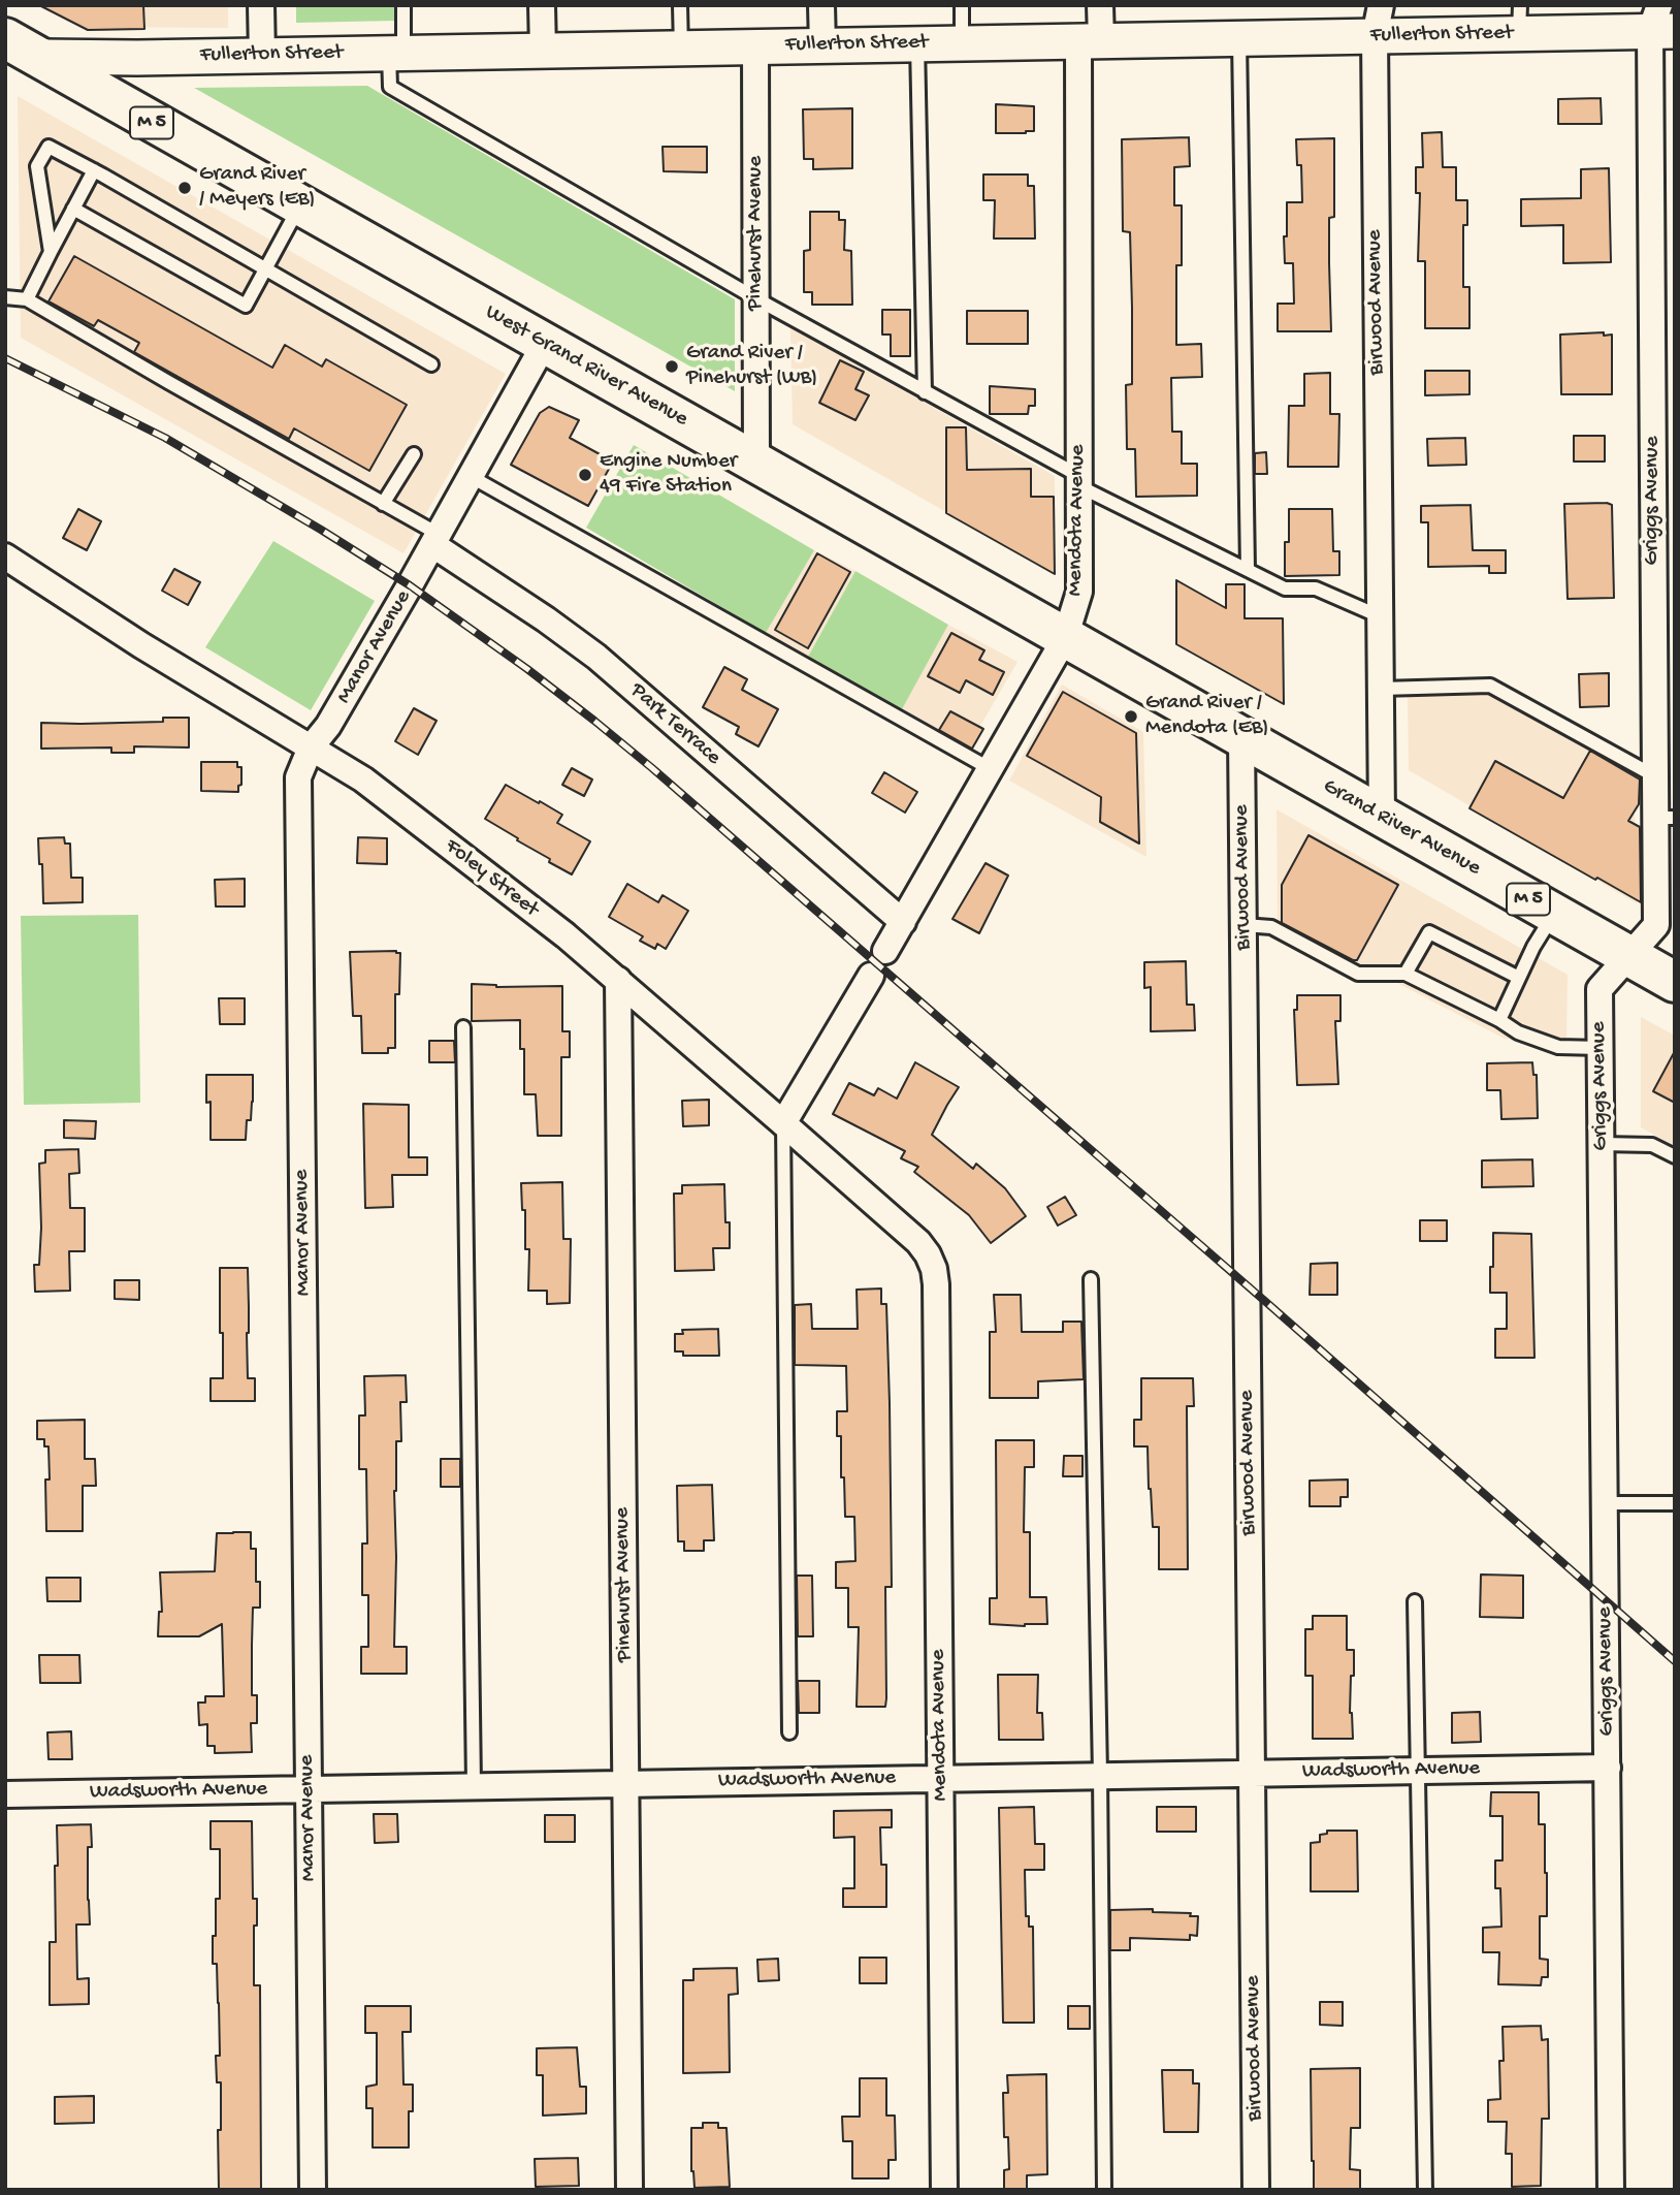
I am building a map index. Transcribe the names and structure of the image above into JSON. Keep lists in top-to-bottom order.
{
  "streets": {
    "main road": ["M 5", "West Grand River Avenue", "Grand River Avenue"],
    "street": [
      "Fullerton Street",
      "Pinehurst Avenue",
      "Birwood Avenue",
      "Griggs Avenue",
      "Mendota Avenue",
      "Manor Avenue",
      "Park Terrace",
      "Foley Street",
      "Wadsworth Avenue"
    ]
  },
  "crossings": [
    ["Fullerton Street", "Pinehurst Avenue"],
    ["Fullerton Street", "Birwood Avenue"],
    ["Fullerton Street", "West Grand River Avenue"],
    ["Fullerton Street", "Griggs Avenue"],
    ["Fullerton Street", "Mendota Avenue"],
    ["Pinehurst Avenue", "West Grand River Avenue"],
    ["Pinehurst Avenue", "Foley Street"],
    ["Pinehurst Avenue", "Wadsworth Avenue"],
    ["Birwood Avenue", "West Grand River Avenue"],
    ["Birwood Avenue", "Grand River Avenue"],
    ["Birwood Avenue", "Wadsworth Avenue"],
    ["West Grand River Avenue", "Mendota Avenue"],
    ["West Grand River Avenue", "Manor Avenue"],
    ["West Grand River Avenue", "Grand River Avenue"],
    ["Griggs Avenue", "Grand River Avenue"],
    ["Griggs Avenue", "Wadsworth Avenue"],
    ["Mendota Avenue", "Park Terrace"],
    ["Mendota Avenue", "Foley Street"],
    ["Mendota Avenue", "Wadsworth Avenue"],
    ["Manor Avenue", "Park Terrace"],
    ["Manor Avenue", "Foley Street"],
    ["Manor Avenue", "Wadsworth Avenue"]
  ],
  "places": [
    "Grand River / Meyers (EB)",
    "Grand River / Pinehurst (WB)",
    "Engine Number 49 Fire Station",
    "Grand River / Mendota (EB)"
  ]
}
